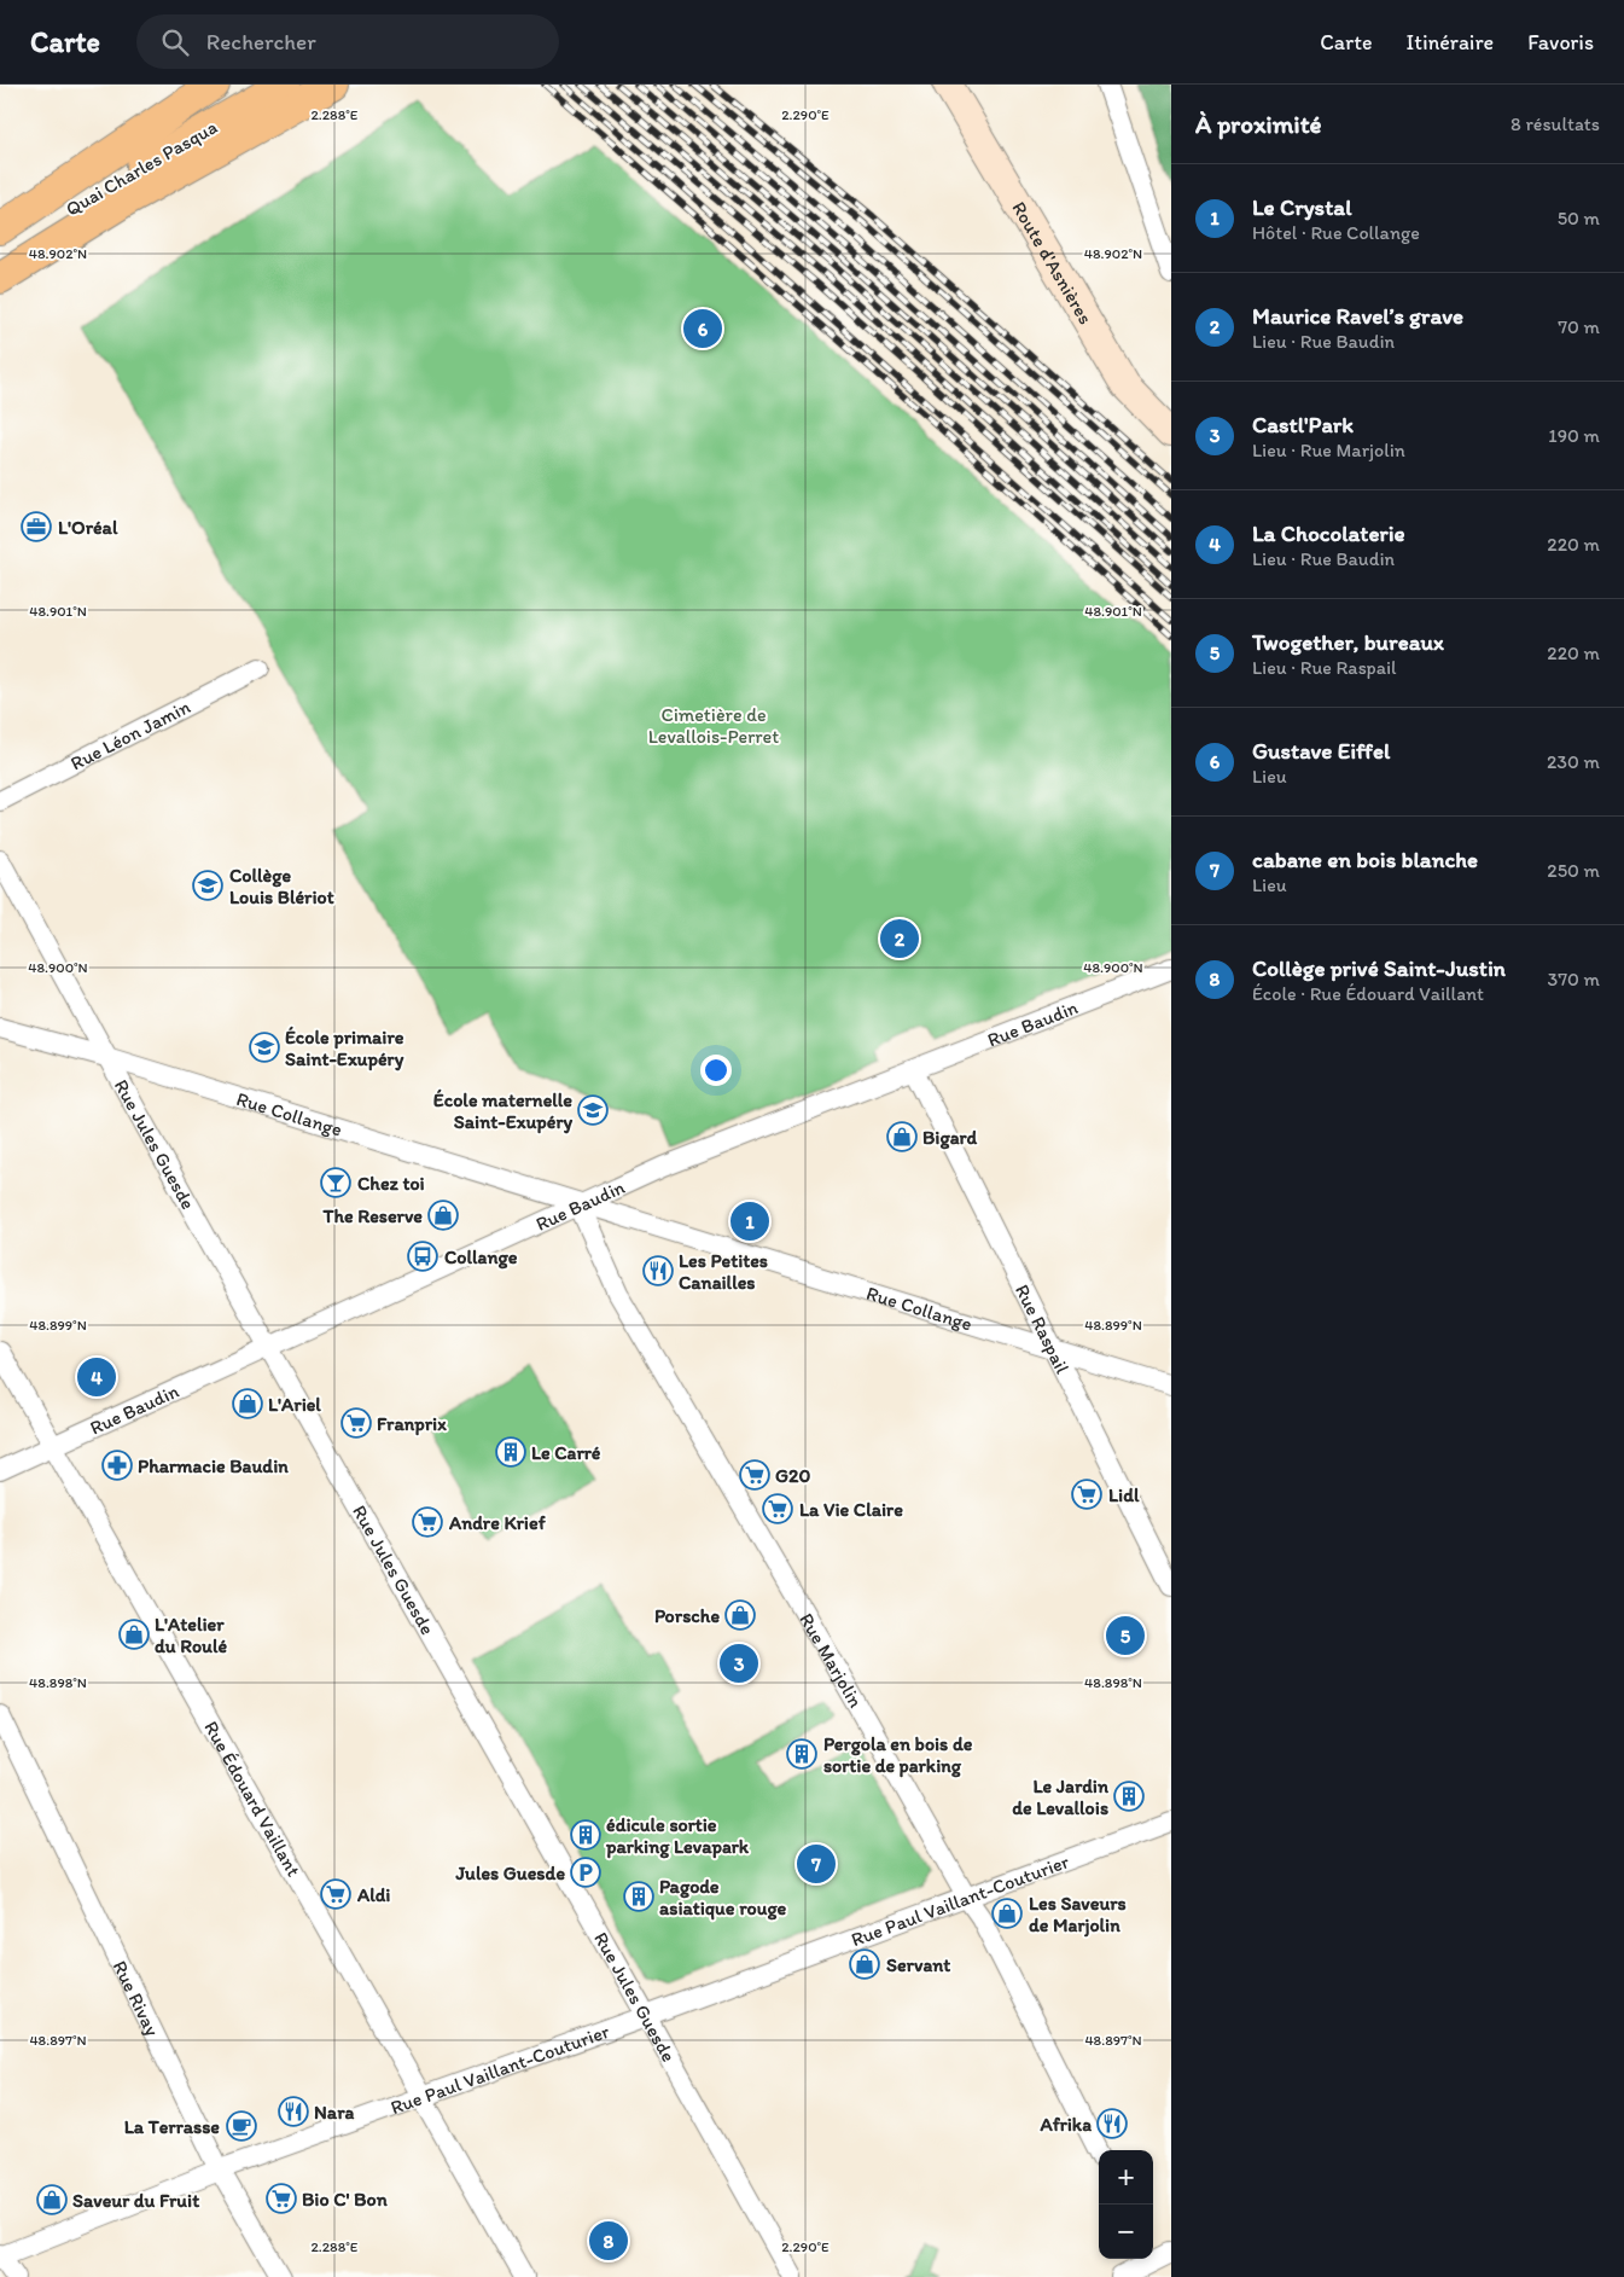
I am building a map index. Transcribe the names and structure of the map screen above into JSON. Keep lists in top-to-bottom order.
{
  "streets": {
    "main road": ["Quai Charles Pasqua", "Route d'Asnières"],
    "street": [
      "Rue Léon Jamin",
      "Rue Baudin",
      "Rue Collange",
      "Rue Jules Guesde",
      "Rue Raspail",
      "Rue Marjolin",
      "Rue Édouard Vaillant",
      "Rue Paul Vaillant-Couturier",
      "Rue Rivay"
    ]
  },
  "crossings": [
    ["Rue Baudin", "Rue Collange"],
    ["Rue Baudin", "Rue Jules Guesde"],
    ["Rue Baudin", "Rue Raspail"],
    ["Rue Baudin", "Rue Marjolin"],
    ["Rue Baudin", "Rue Édouard Vaillant"],
    ["Rue Collange", "Rue Jules Guesde"],
    ["Rue Collange", "Rue Raspail"],
    ["Rue Collange", "Rue Marjolin"],
    ["Rue Jules Guesde", "Rue Paul Vaillant-Couturier"],
    ["Rue Marjolin", "Rue Paul Vaillant-Couturier"],
    ["Rue Édouard Vaillant", "Rue Paul Vaillant-Couturier"],
    ["Rue Paul Vaillant-Couturier", "Rue Rivay"]
  ],
  "parks": ["Cimetière de Levallois-Perret"],
  "places": {
    "office": ["L'Oréal"],
    "school or university": ["Collège Louis Blériot", "École primaire Saint-Exupéry", "École maternelle Saint-Exupéry"],
    "shop": [
      "Bigard",
      "The Reserve",
      "L'Ariel",
      "Porsche",
      "L'Atelier du Roulé",
      "Les Saveurs de Marjolin",
      "Servant",
      "Saveur du Fruit"
    ],
    "bar": ["Chez toi"],
    "bus stop": ["Collange"],
    "restaurant": ["Les Petites Canailles", "Nara", "Afrika"],
    "supermarket": [
      "Franprix",
      "G20",
      "Lidl",
      "La Vie Claire",
      "Andre Krief",
      "Aldi",
      "Bio C' Bon"
    ],
    "building": [
      "Le Carré",
      "Pergola en bois de sortie de parking",
      "Le Jardin de Levallois",
      "édicule sortie parking Levapark",
      "Pagode asiatique rouge"
    ],
    "pharmacy": ["Pharmacie Baudin"],
    "parking": ["Jules Guesde"],
    "cafe": ["La Terrasse"]
  },
  "page": {
    "header": "Carte",
    "search": "Rechercher",
    "nav": ["Carte", "Itinéraire", "Favoris"],
    "heading": ["À proximité", "8 résultats"],
    "list": [
      {
        "mark": "1",
        "name": "Le Crystal",
        "note": "Hôtel · Rue Collange",
        "value": "50 m"
      },
      {
        "mark": "2",
        "name": "Maurice Ravel’s grave",
        "note": "Lieu · Rue Baudin",
        "value": "70 m"
      },
      {
        "mark": "3",
        "name": "Castl'Park",
        "note": "Lieu · Rue Marjolin",
        "value": "190 m"
      },
      {
        "mark": "4",
        "name": "La Chocolaterie",
        "note": "Lieu · Rue Baudin",
        "value": "220 m"
      },
      {
        "mark": "5",
        "name": "Twogether, bureaux",
        "note": "Lieu · Rue Raspail",
        "value": "220 m"
      },
      {
        "mark": "6",
        "name": "Gustave Eiffel",
        "note": "Lieu",
        "value": "230 m"
      },
      {
        "mark": "7",
        "name": "cabane en bois blanche",
        "note": "Lieu",
        "value": "250 m"
      },
      {
        "mark": "8",
        "name": "Collège privé Saint-Justin",
        "note": "École · Rue Édouard Vaillant",
        "value": "370 m"
      }
    ],
    "pins": [
      "6",
      "2",
      "1",
      "4",
      "5",
      "3",
      "7",
      "8"
    ],
    "map_buttons": ["+", "−"]
  },
  "coordinates": [
    "2.288°E",
    "2.290°E",
    "48.902°N",
    "48.901°N",
    "48.900°N",
    "48.899°N",
    "48.898°N",
    "48.897°N"
  ]
}
